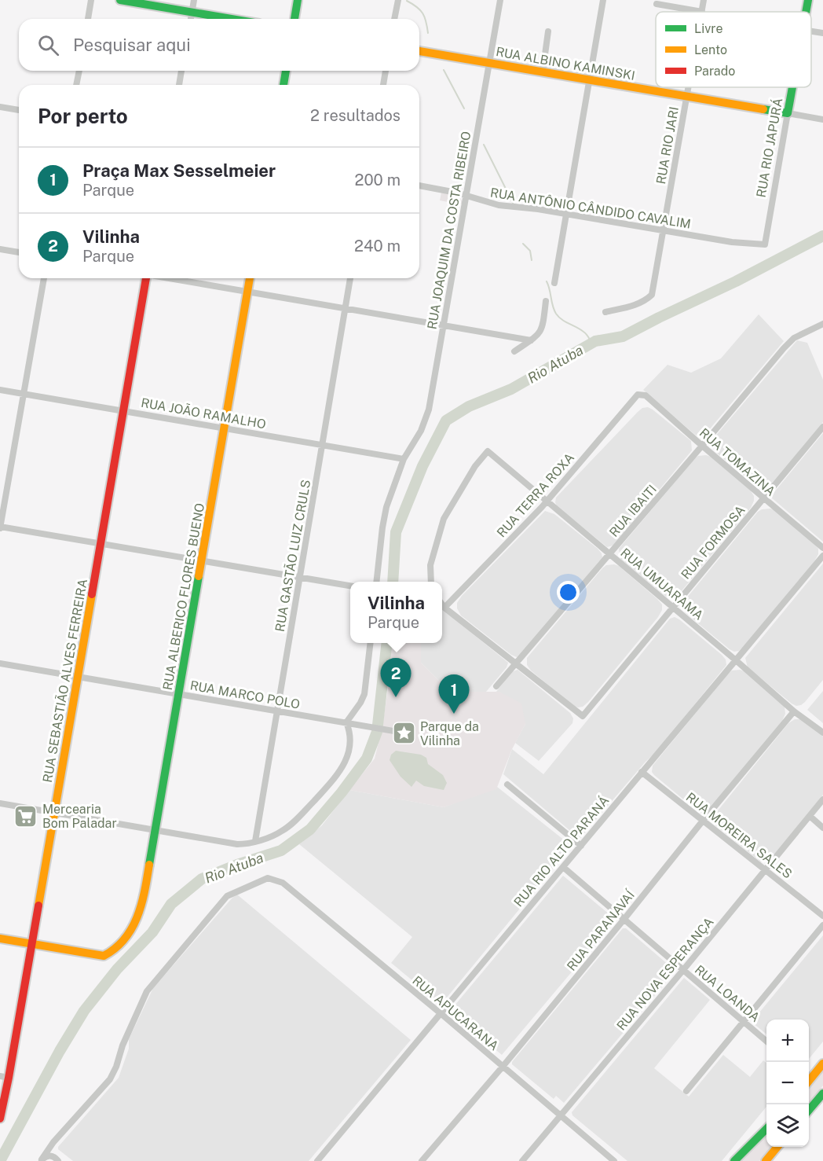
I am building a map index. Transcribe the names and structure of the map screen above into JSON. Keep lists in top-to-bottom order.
{
  "streets": {
    "street": [
      "RUA ALBINO KAMINSKI",
      "RUA RIO JARI",
      "RUA RIO JAPURÁ",
      "RUA ANTÔNIO CÂNDIDO CAVALIM",
      "RUA JOAQUIM DA COSTA RIBEIRO",
      "RUA JOÃO RAMALHO",
      "RUA TOMAZINA",
      "RUA TERRA ROXA",
      "RUA IBAITI",
      "RUA FORMOSA",
      "RUA GASTÃO LUIZ CRULS",
      "RUA UMUARAMA",
      "RUA ALBERICO FLORES BUENO",
      "RUA SEBASTIÃO ALVES FERREIRA",
      "RUA MARCO POLO",
      "RUA MOREIRA SALES",
      "RUA RIO ALTO PARANÁ",
      "RUA PARANAVAÍ",
      "RUA NOVA ESPERANÇA",
      "RUA LOANDA",
      "RUA APUCARANA"
    ]
  },
  "crossings": [
    ["RUA ALBINO KAMINSKI", "RUA RIO JARI"],
    ["RUA ALBINO KAMINSKI", "RUA RIO JAPURÁ"],
    ["RUA ALBINO KAMINSKI", "RUA JOAQUIM DA COSTA RIBEIRO"],
    ["RUA RIO JARI", "RUA ANTÔNIO CÂNDIDO CAVALIM"],
    ["RUA RIO JAPURÁ", "RUA ANTÔNIO CÂNDIDO CAVALIM"],
    ["RUA ANTÔNIO CÂNDIDO CAVALIM", "RUA JOAQUIM DA COSTA RIBEIRO"],
    ["RUA JOAQUIM DA COSTA RIBEIRO", "RUA JOÃO RAMALHO"],
    ["RUA JOÃO RAMALHO", "RUA GASTÃO LUIZ CRULS"],
    ["RUA JOÃO RAMALHO", "RUA ALBERICO FLORES BUENO"],
    ["RUA JOÃO RAMALHO", "RUA SEBASTIÃO ALVES FERREIRA"],
    ["RUA TOMAZINA", "RUA TERRA ROXA"],
    ["RUA TOMAZINA", "RUA IBAITI"],
    ["RUA TOMAZINA", "RUA FORMOSA"],
    ["RUA TERRA ROXA", "RUA UMUARAMA"],
    ["RUA IBAITI", "RUA FORMOSA"],
    ["RUA IBAITI", "RUA UMUARAMA"],
    ["RUA FORMOSA", "RUA UMUARAMA"],
    ["RUA GASTÃO LUIZ CRULS", "RUA MARCO POLO"],
    ["RUA UMUARAMA", "RUA RIO ALTO PARANÁ"],
    ["RUA UMUARAMA", "RUA PARANAVAÍ"],
    ["RUA ALBERICO FLORES BUENO", "RUA SEBASTIÃO ALVES FERREIRA"],
    ["RUA ALBERICO FLORES BUENO", "RUA MARCO POLO"],
    ["RUA SEBASTIÃO ALVES FERREIRA", "RUA MARCO POLO"],
    ["RUA MOREIRA SALES", "RUA RIO ALTO PARANÁ"],
    ["RUA MOREIRA SALES", "RUA PARANAVAÍ"],
    ["RUA MOREIRA SALES", "RUA NOVA ESPERANÇA"],
    ["RUA RIO ALTO PARANÁ", "RUA LOANDA"],
    ["RUA RIO ALTO PARANÁ", "RUA APUCARANA"],
    ["RUA PARANAVAÍ", "RUA LOANDA"],
    ["RUA PARANAVAÍ", "RUA APUCARANA"],
    ["RUA NOVA ESPERANÇA", "RUA LOANDA"],
    ["RUA NOVA ESPERANÇA", "RUA APUCARANA"]
  ],
  "water": ["Rio Atuba"],
  "places": {
    "place": ["Parque da Vilinha"],
    "supermarket": ["Mercearia Bom Paladar"]
  },
  "legend": ["Livre", "Lento", "Parado"],
  "page": {
    "search": "Pesquisar aqui",
    "heading": ["Por perto", "2 resultados"],
    "list": [
      {
        "mark": "1",
        "name": "Praça Max Sesselmeier",
        "note": "Parque",
        "value": "200 m"
      },
      {
        "mark": "2",
        "name": "Vilinha",
        "note": "Parque",
        "value": "240 m"
      }
    ],
    "popup": ["Vilinha", "Parque"],
    "pins": ["2", "1"],
    "map_buttons": ["+", "−"]
  }
}
